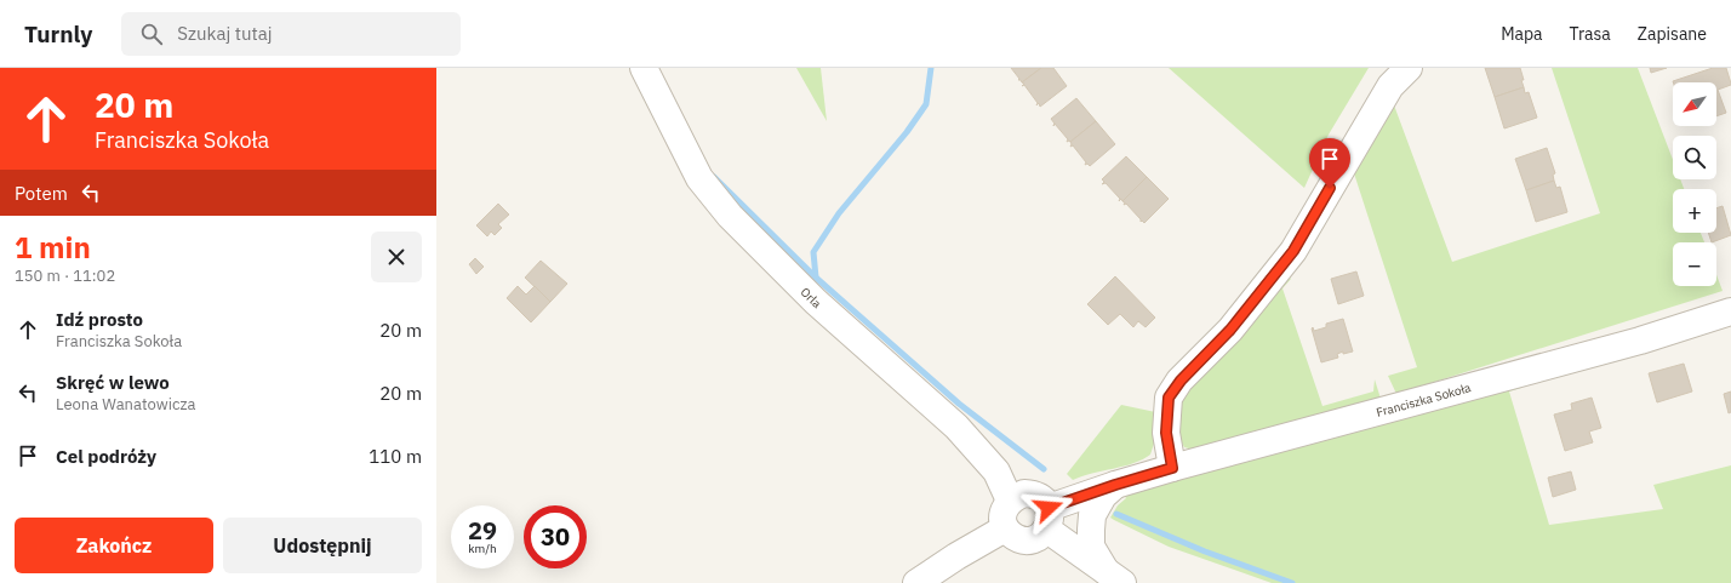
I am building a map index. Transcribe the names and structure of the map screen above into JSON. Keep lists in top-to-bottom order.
{
  "streets": {
    "street": ["Orla", "Franciszka Sokoła"]
  },
  "crossings": [
    ["Orla", "Franciszka Sokoła"]
  ],
  "north": "bottom left",
  "page": {
    "header": "Turnly",
    "search": "Szukaj tutaj",
    "nav": ["Mapa", "Trasa", "Zapisane"],
    "turn": ["20 m", "Franciszka Sokoła"],
    "map_buttons": ["+", "−"],
    "then": "Potem",
    "heading": ["1 min", "150 m · 11:02"],
    "list": [
      {
        "name": "Idź prosto",
        "note": "Franciszka Sokoła",
        "value": "20 m"
      },
      {
        "name": "Skręć w lewo",
        "note": "Leona Wanatowicza",
        "value": "20 m"
      },
      {
        "name": "Cel podróży",
        "value": "110 m"
      }
    ],
    "speed": "29 km/h",
    "limit": "30",
    "buttons": ["Zakończ", "Udostępnij"]
  }
}
